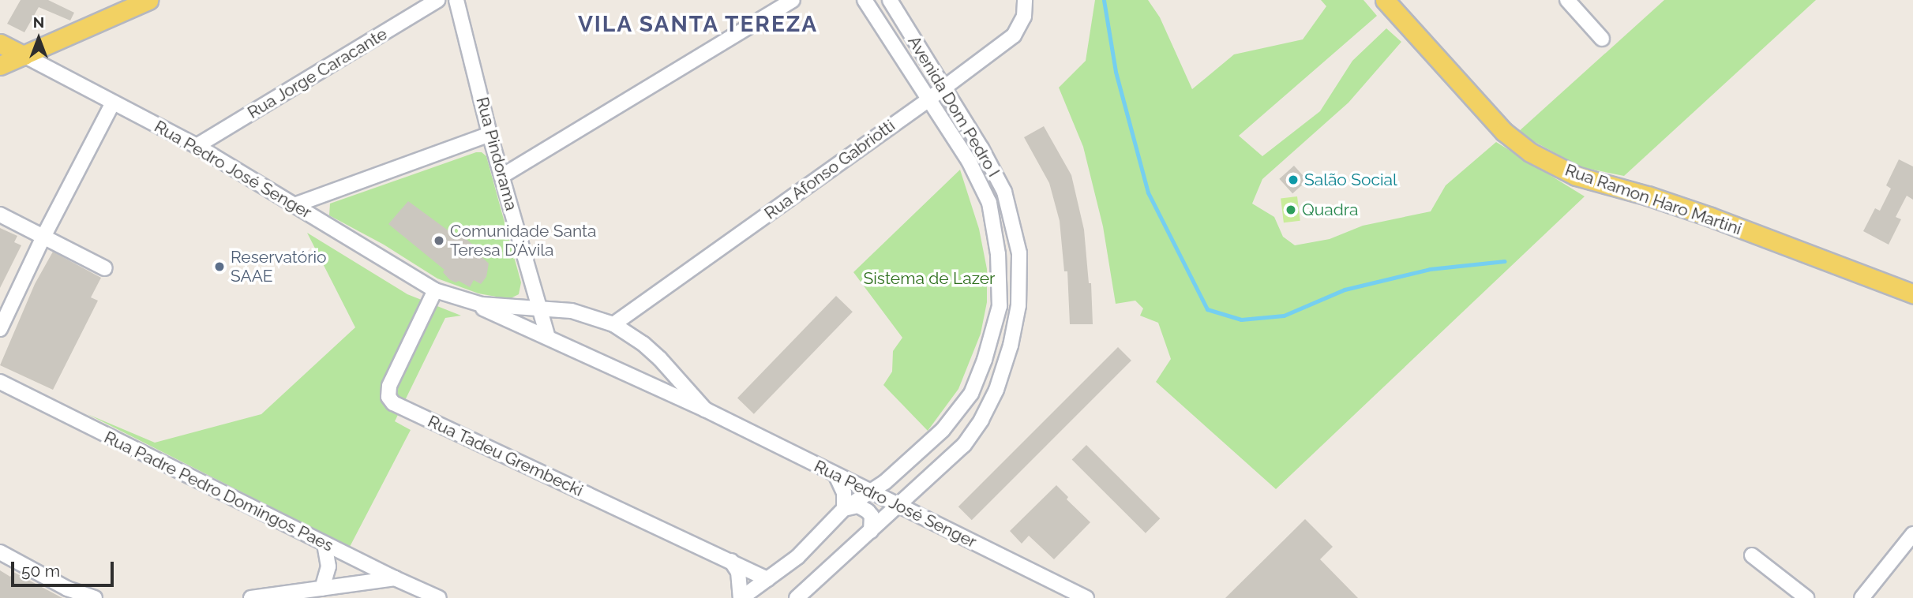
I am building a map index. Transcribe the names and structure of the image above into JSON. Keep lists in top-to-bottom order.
{
  "streets": {
    "main road": ["Rua Pedro José Senger", "Rua Ramon Haro Martini"],
    "street": [
      "Rua Jorge Caracante",
      "Avenida Dom Pedro I",
      "Rua Pindorama",
      "Rua Afonso Gabriotti",
      "Rua Tadeu Grembecki",
      "Rua Padre Pedro Domingos Paes"
    ]
  },
  "crossings": [
    ["Rua Jorge Caracante", "Rua Pedro José Senger"],
    ["Avenida Dom Pedro I", "Rua Pedro José Senger"],
    ["Avenida Dom Pedro I", "Rua Afonso Gabriotti"],
    ["Avenida Dom Pedro I", "Rua Tadeu Grembecki"],
    ["Rua Pindorama", "Rua Pedro José Senger"],
    ["Rua Pedro José Senger", "Rua Afonso Gabriotti"],
    ["Rua Pedro José Senger", "Rua Tadeu Grembecki"]
  ],
  "districts": ["VILA SANTA TEREZA"],
  "parks": ["Sistema de Lazer"],
  "places": [
    "Salão Social",
    "Quadra",
    "Comunidade Santa Teresa D’Ávila",
    "Reservatório SAAE"
  ],
  "scale_bar": "50 m",
  "north": "top"
}
